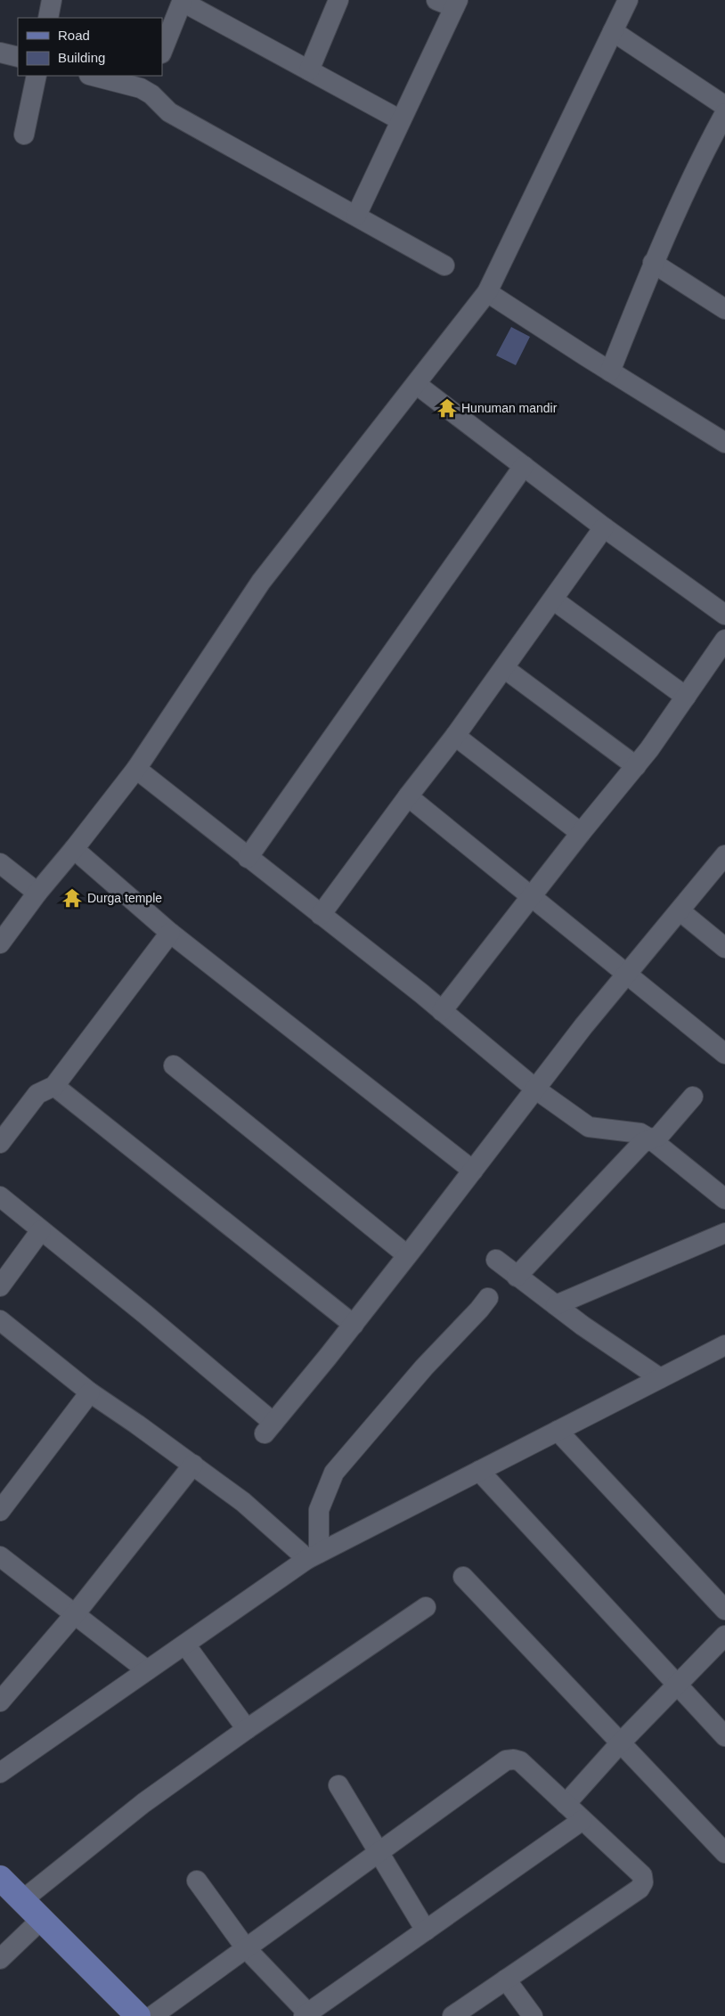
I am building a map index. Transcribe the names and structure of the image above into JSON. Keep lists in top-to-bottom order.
{
  "places": {
    "temple": ["Hunuman mandir", "Durga temple"]
  },
  "legend": ["Road", "Building"]
}
